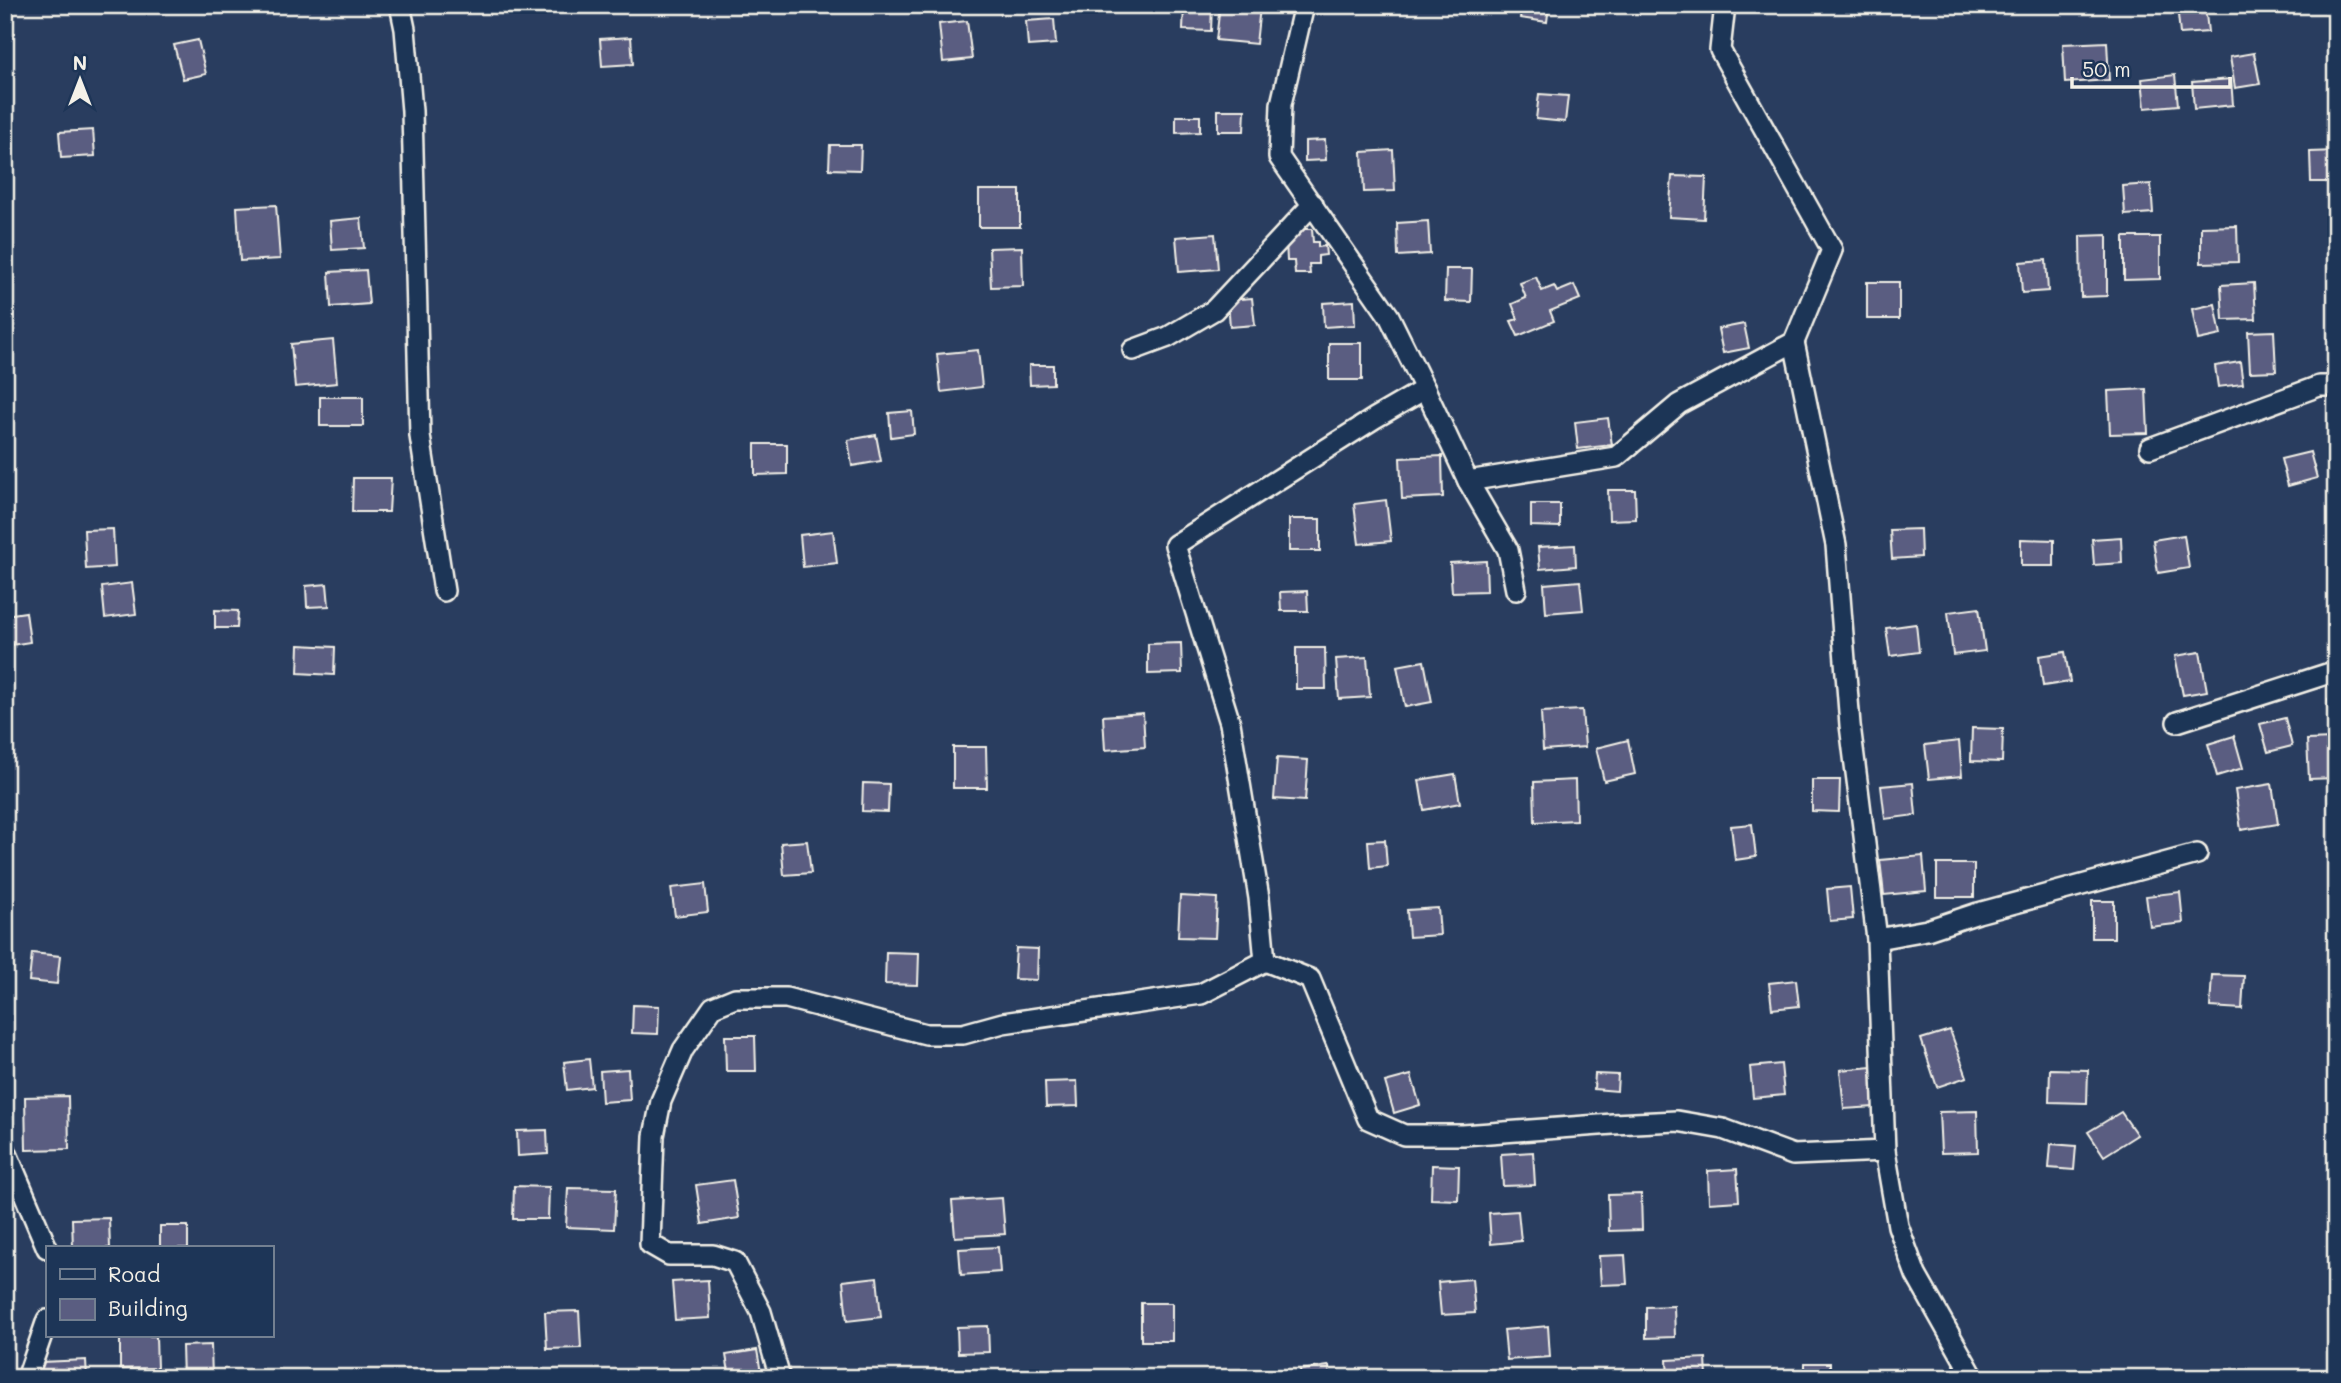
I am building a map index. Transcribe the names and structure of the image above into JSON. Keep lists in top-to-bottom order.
{
  "legend": ["Road", "Building"],
  "scale_bar": "50 m",
  "north": "top"
}
